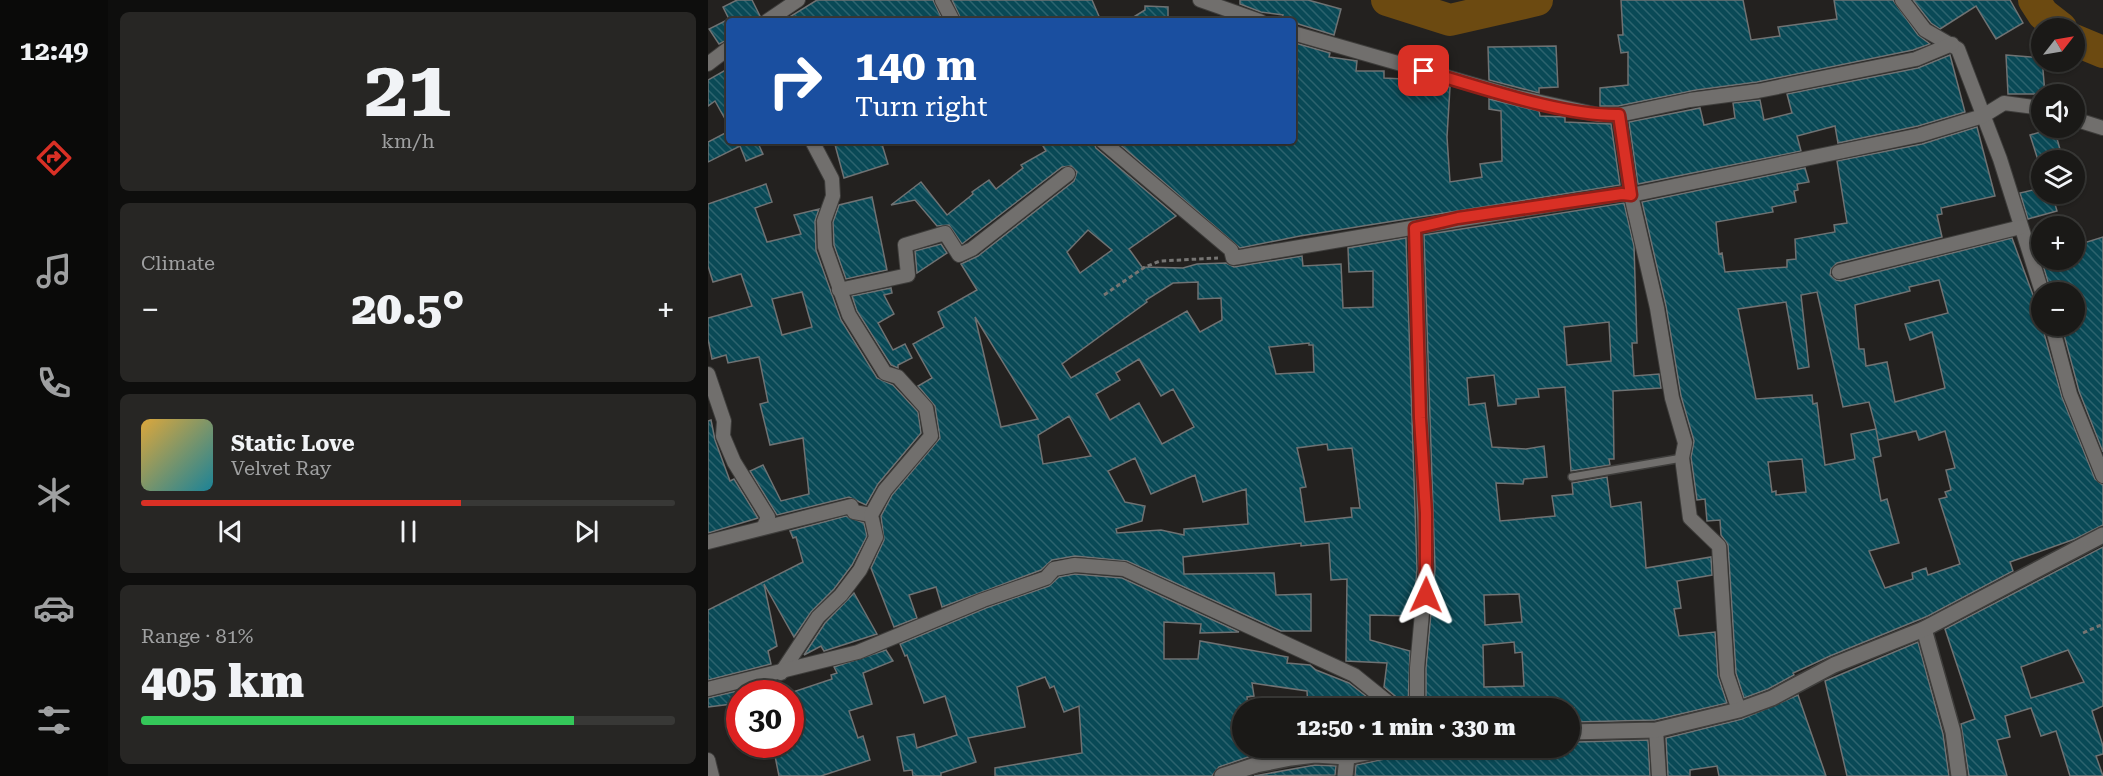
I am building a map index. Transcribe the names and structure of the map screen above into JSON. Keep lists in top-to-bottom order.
{
  "north": "top right",
  "page": {
    "tabs": "12:49",
    "tile": [
      ["21", "km/h"],
      "Climate",
      ["Range · 81%", "405 km"]
    ],
    "map_buttons": ["+", "−"],
    "turn": ["140 m", "Turn right"],
    "heat": ["−", "20.5°", "+"],
    "song": ["Static Love", "Velvet Ray"],
    "limit": "30",
    "trip": "12:50 · 1 min · 330 m"
  }
}
